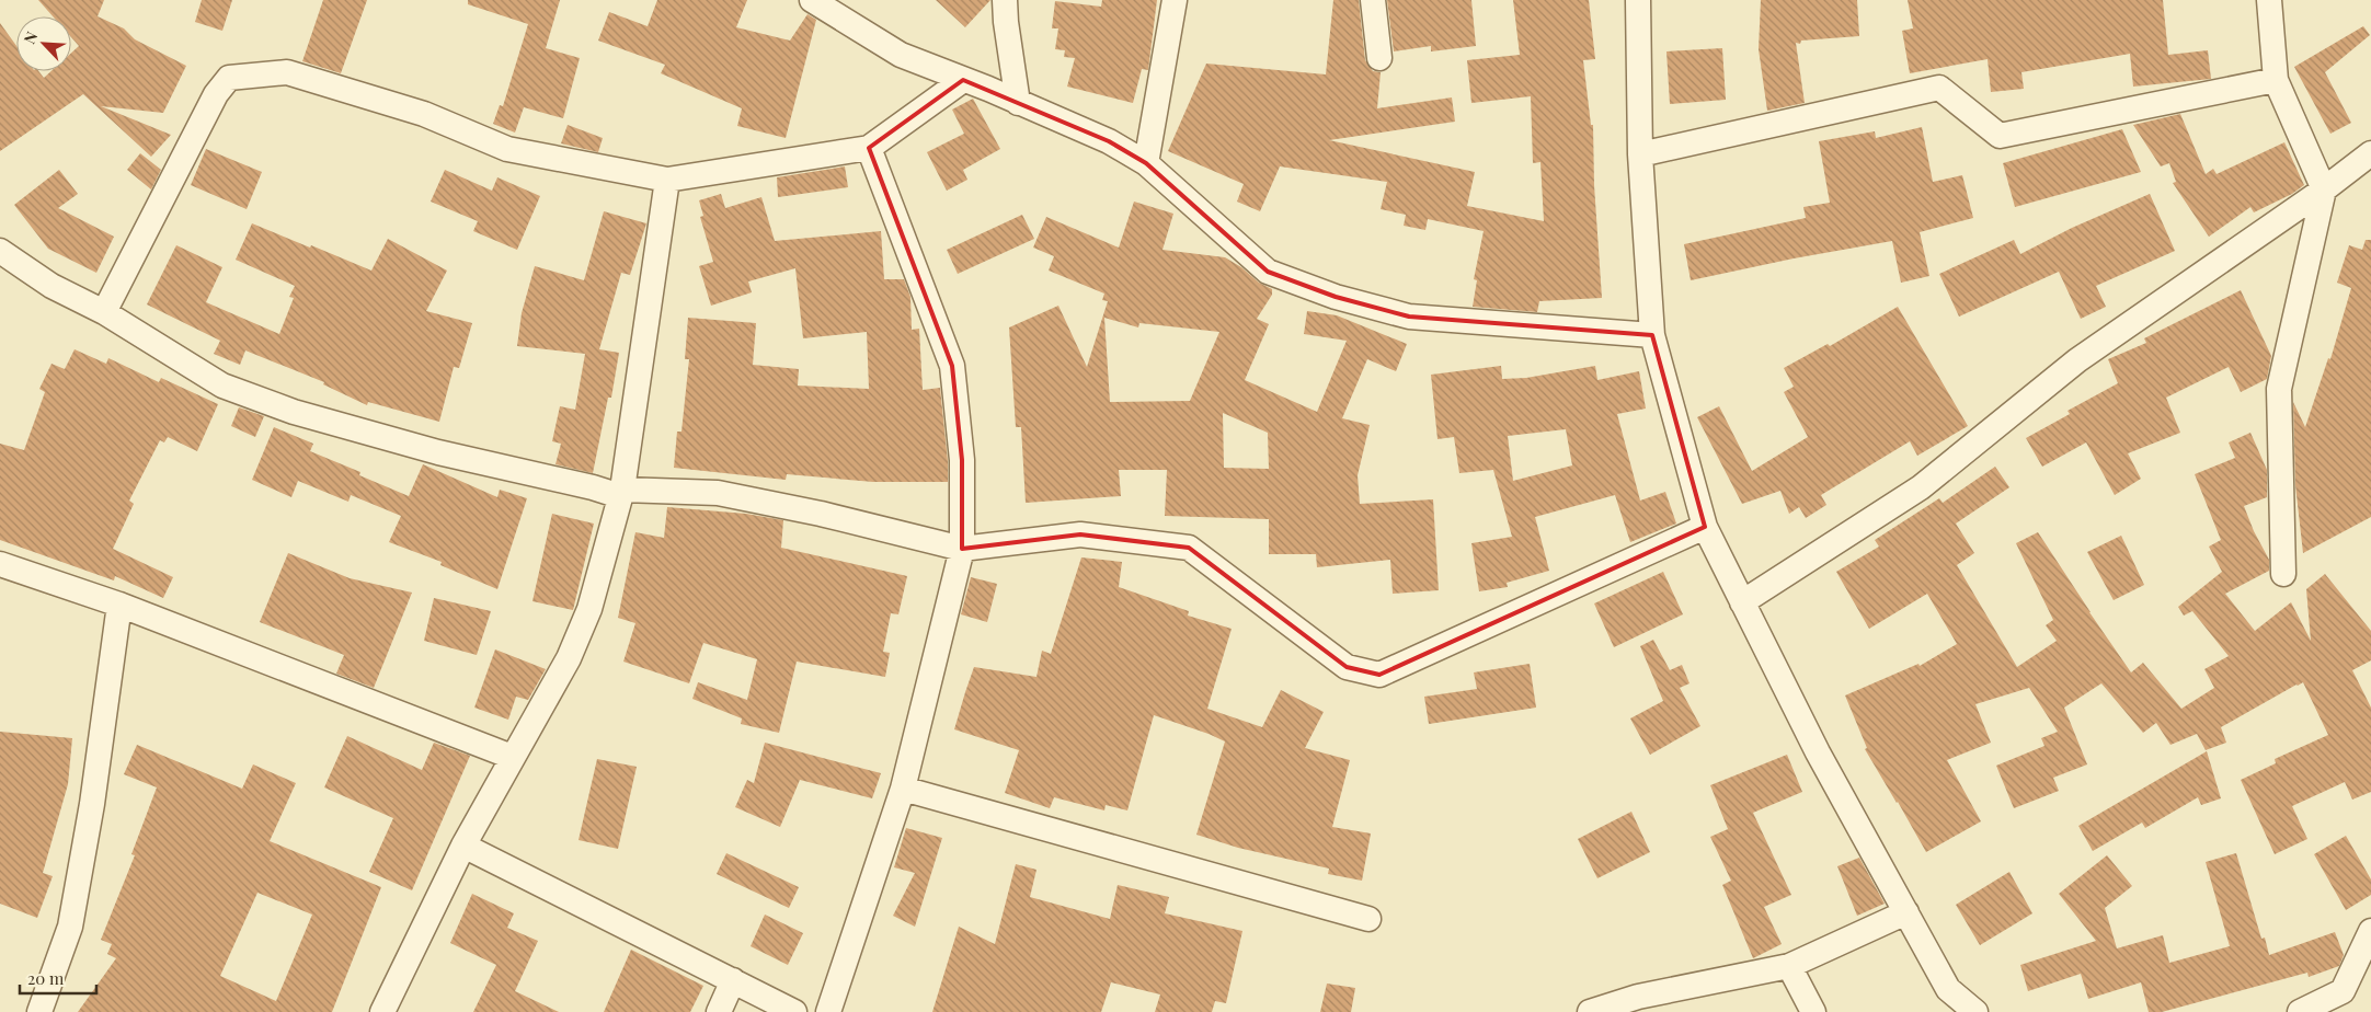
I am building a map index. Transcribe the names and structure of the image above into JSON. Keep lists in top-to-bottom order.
{
  "scale_bar": "20 m",
  "north": "top left"
}
